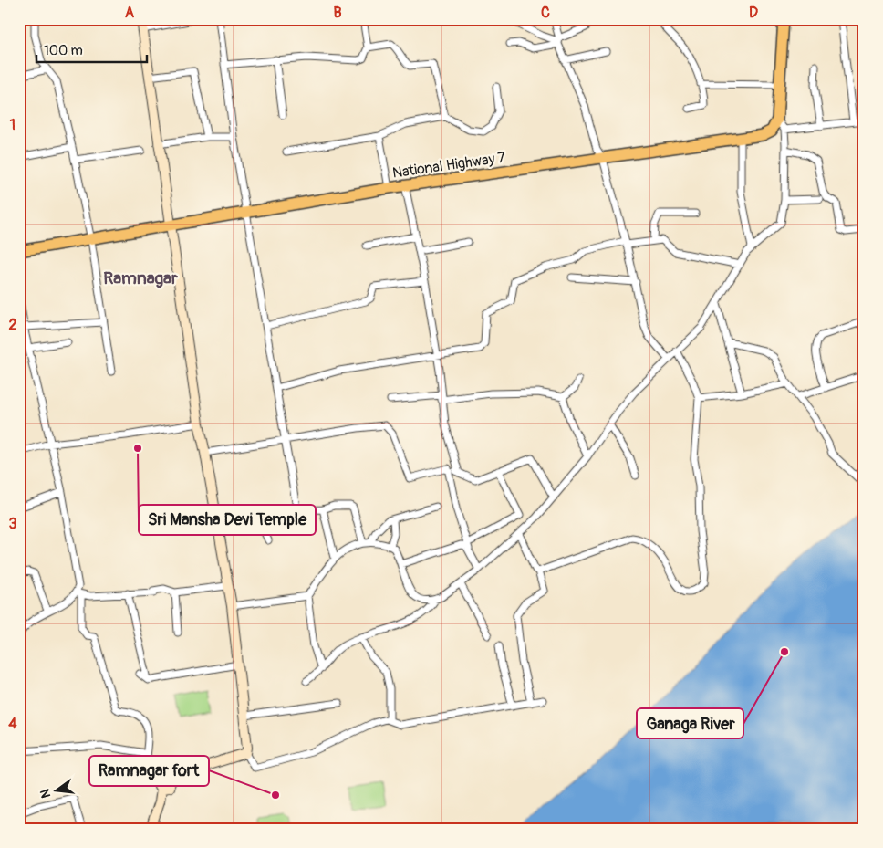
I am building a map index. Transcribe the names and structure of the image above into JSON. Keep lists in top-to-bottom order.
{
  "streets": {
    "main road": ["National Highway 7"]
  },
  "districts": ["Ramnagar"],
  "places": ["Sri Mansha Devi Temple", "Ganaga River", "Ramnagar fort"],
  "scale_bar": "100 m",
  "north": "left",
  "grid": {
    "columns": [
      "A",
      "B",
      "C",
      "D"
    ],
    "rows": [
      "1",
      "2",
      "3",
      "4"
    ]
  }
}
